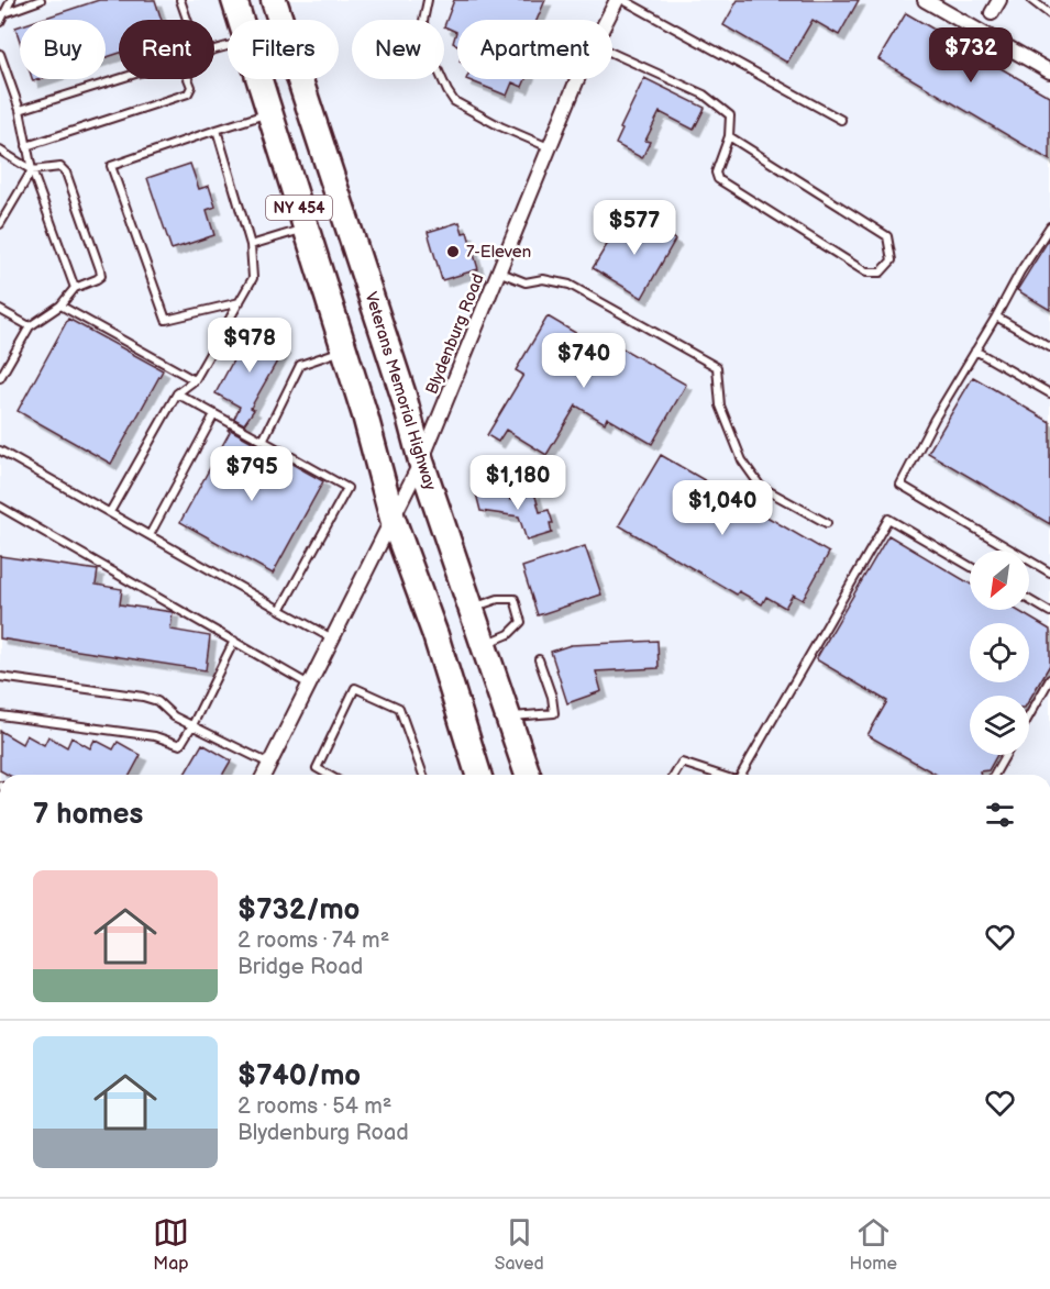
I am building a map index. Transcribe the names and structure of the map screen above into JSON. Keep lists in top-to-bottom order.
{
  "streets": {
    "highway": ["NY 454", "Veterans Memorial Highway"],
    "street": ["Blydenburg Road"]
  },
  "crossings": [
    ["NY 454", "Blydenburg Road"],
    ["Blydenburg Road", "Veterans Memorial Highway"]
  ],
  "places": ["7-Eleven"],
  "north": "bottom left",
  "page": {
    "chip": [
      "Buy",
      "Rent",
      "Filters",
      "New",
      "Apartment"
    ],
    "price": [
      "$732",
      "$577",
      "$978",
      "$740",
      "$795",
      "$1,180",
      "$1,040"
    ],
    "heading": "7 homes",
    "list": [
      {
        "name": "$732/mo",
        "note": "2 rooms · 74 m² · Bridge Road"
      },
      {
        "name": "$740/mo",
        "note": "2 rooms · 54 m² · Blydenburg Road"
      }
    ],
    "tabs": ["Map", "Saved", "Home"]
  }
}
